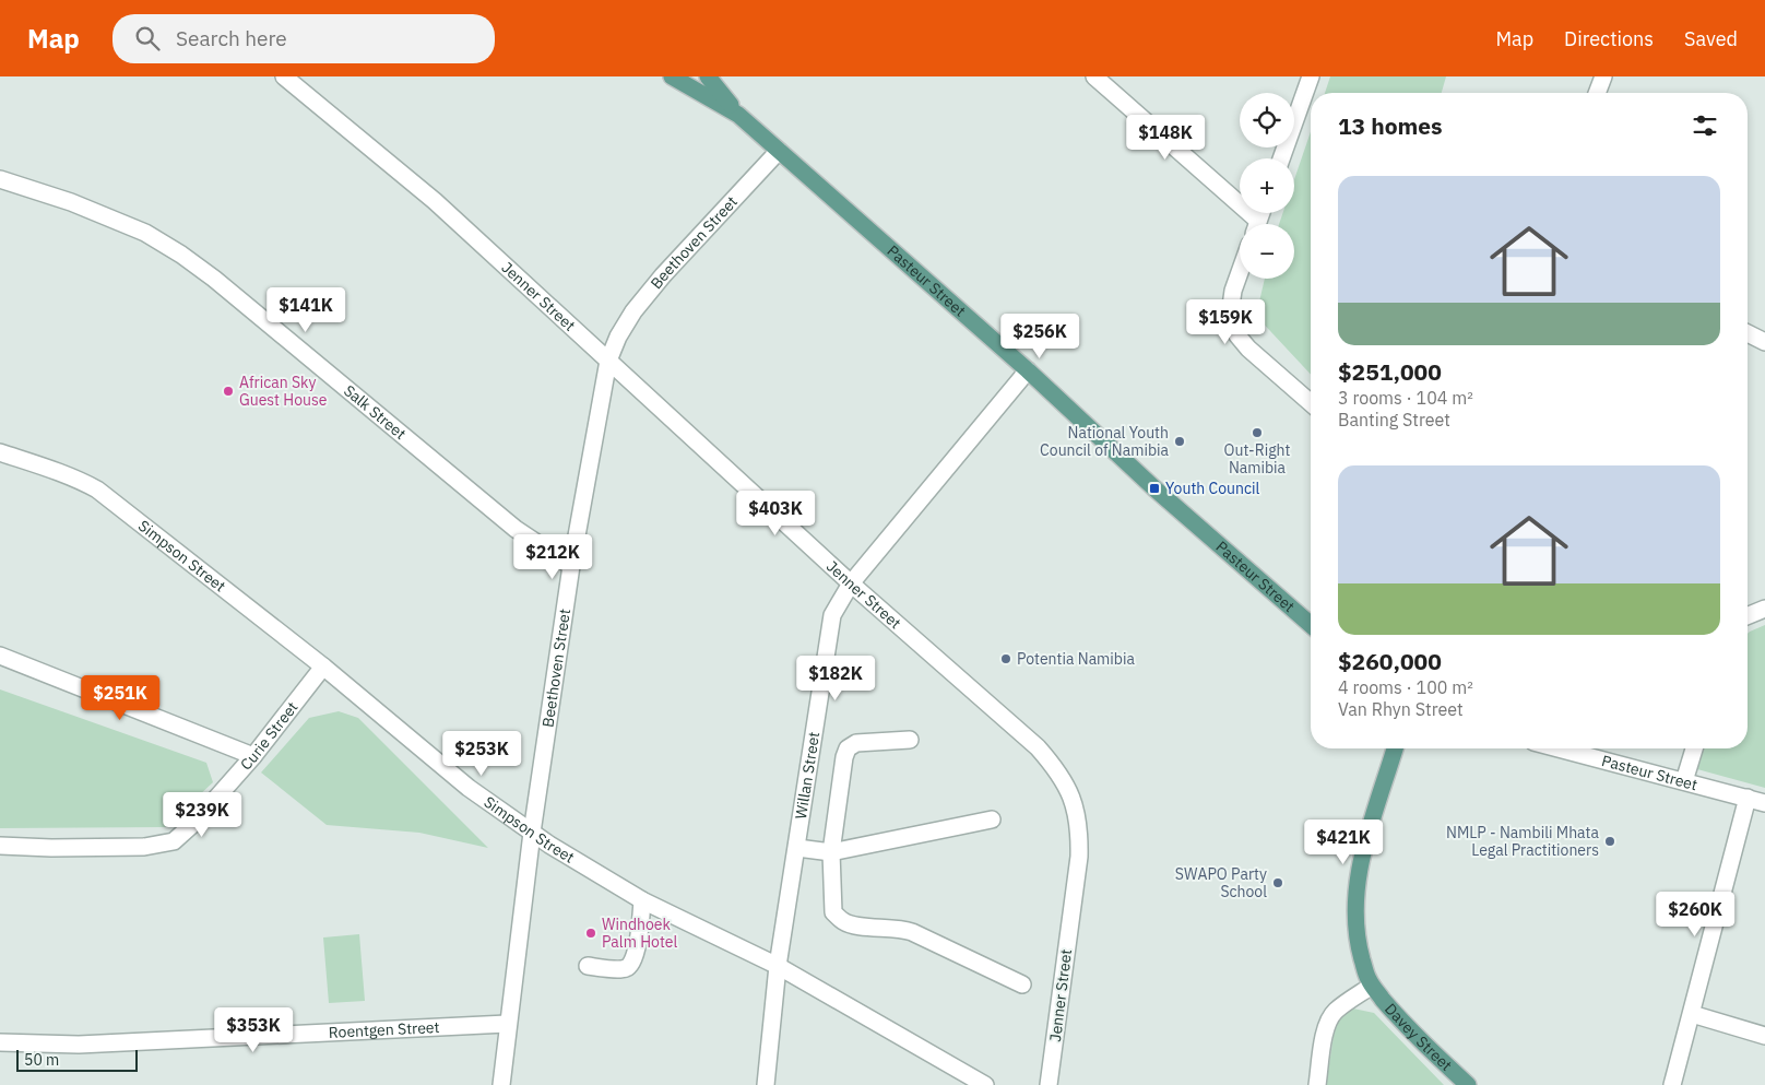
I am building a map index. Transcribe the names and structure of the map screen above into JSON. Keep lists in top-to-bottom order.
{
  "streets": {
    "main road": ["Pasteur Street", "Davey Street"],
    "street": [
      "Beethoven Street",
      "Jenner Street",
      "Salk Street",
      "Simpson Street",
      "Curie Street",
      "Willan Street",
      "Roentgen Street"
    ]
  },
  "crossings": [
    ["Beethoven Street", "Pasteur Street"],
    ["Beethoven Street", "Jenner Street"],
    ["Beethoven Street", "Salk Street"],
    ["Beethoven Street", "Simpson Street"],
    ["Beethoven Street", "Roentgen Street"],
    ["Pasteur Street", "Willan Street"],
    ["Jenner Street", "Willan Street"],
    ["Simpson Street", "Curie Street"],
    ["Simpson Street", "Willan Street"]
  ],
  "places": {
    "other": [
      "African Sky Guest House",
      "Out-Right Namibia",
      "National Youth Council of Namibia",
      "Potentia Namibia",
      "NMLP - Nambili Mhata Legal Practitioners",
      "SWAPO Party School",
      "Windhoek Palm Hotel"
    ],
    "transit": ["Youth Council"]
  },
  "scale_bar": "50 m",
  "page": {
    "header": "Map",
    "search": "Search here",
    "nav": ["Map", "Directions", "Saved"],
    "map_buttons": ["+", "−"],
    "heading": "13 homes",
    "price": [
      "$148K",
      "$141K",
      "$159K",
      "$256K",
      "$403K",
      "$212K",
      "$182K",
      "$251K",
      "$253K",
      "$239K",
      "$421K",
      "$260K",
      "$353K"
    ],
    "list": [
      {
        "name": "$251,000",
        "note": "3 rooms · 104 m² · Banting Street"
      },
      {
        "name": "$260,000",
        "note": "4 rooms · 100 m² · Van Rhyn Street"
      }
    ],
    "scale": "50 m"
  }
}
